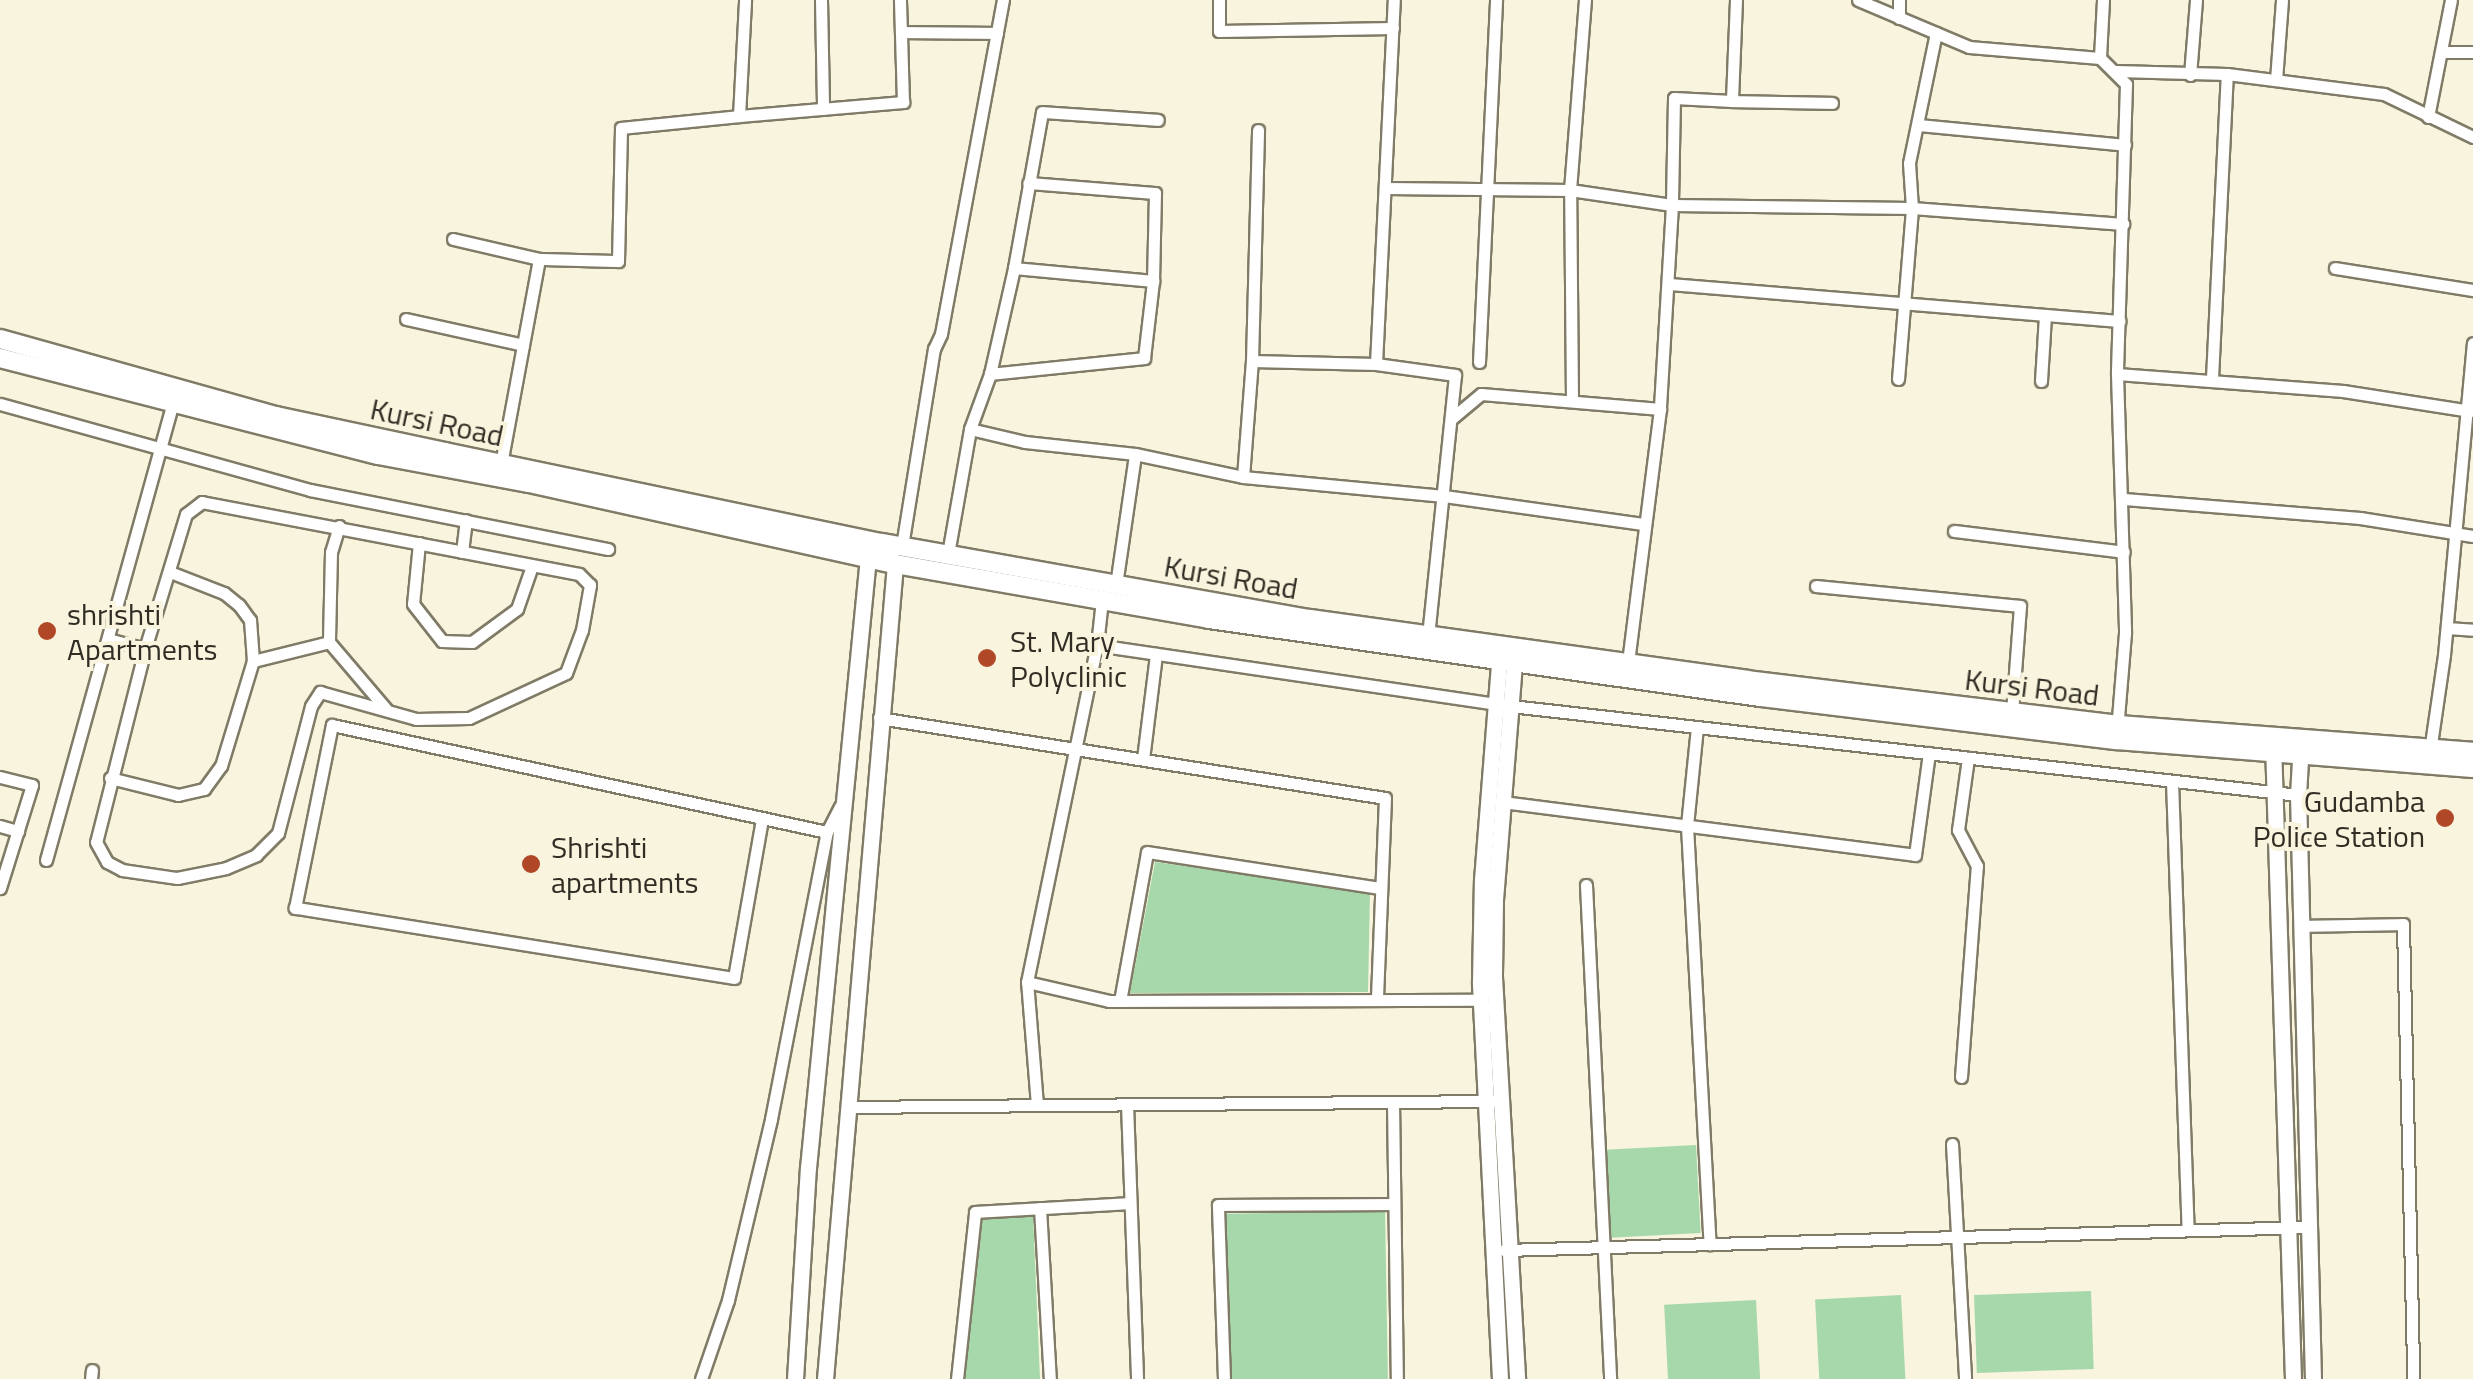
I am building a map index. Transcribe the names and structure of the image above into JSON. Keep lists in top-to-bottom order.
{
  "streets": {
    "main road": ["Kursi Road"]
  },
  "places": [
    "shrishti Apartments",
    "St. Mary Polyclinic",
    "Gudamba Police Station",
    "Shrishti apartments"
  ]
}
